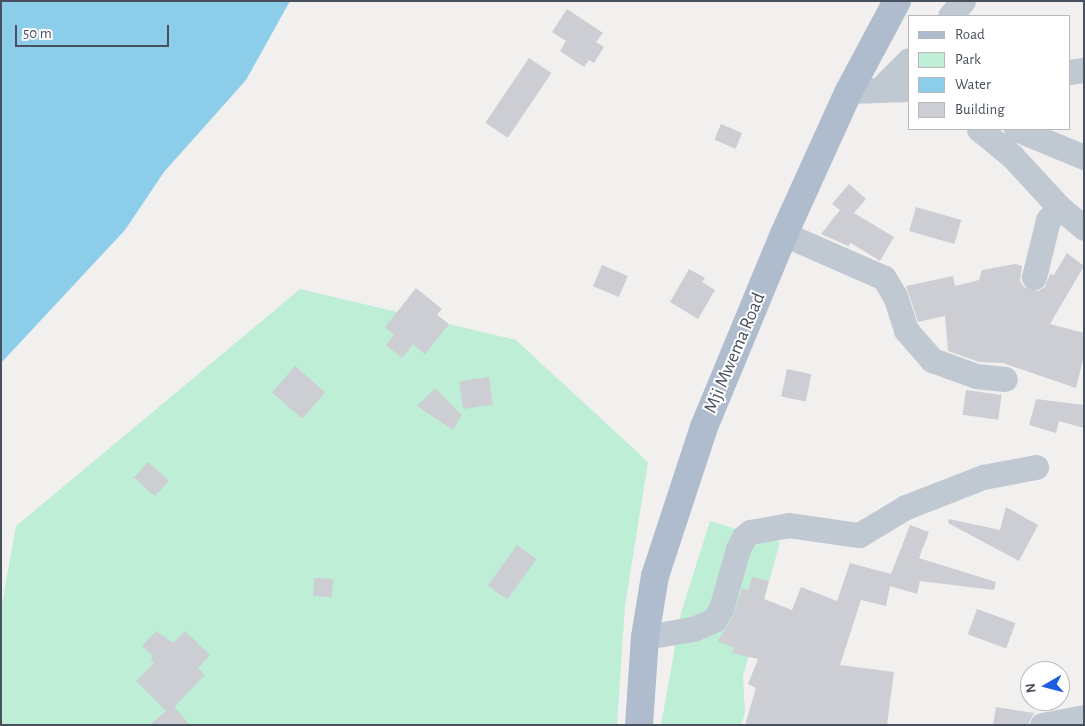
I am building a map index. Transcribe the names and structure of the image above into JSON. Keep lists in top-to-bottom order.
{
  "streets": {
    "main road": ["Mji Mwema Road"]
  },
  "legend": [
    "Road",
    "Park",
    "Water",
    "Building"
  ],
  "scale_bar": "50 m",
  "north": "left"
}
